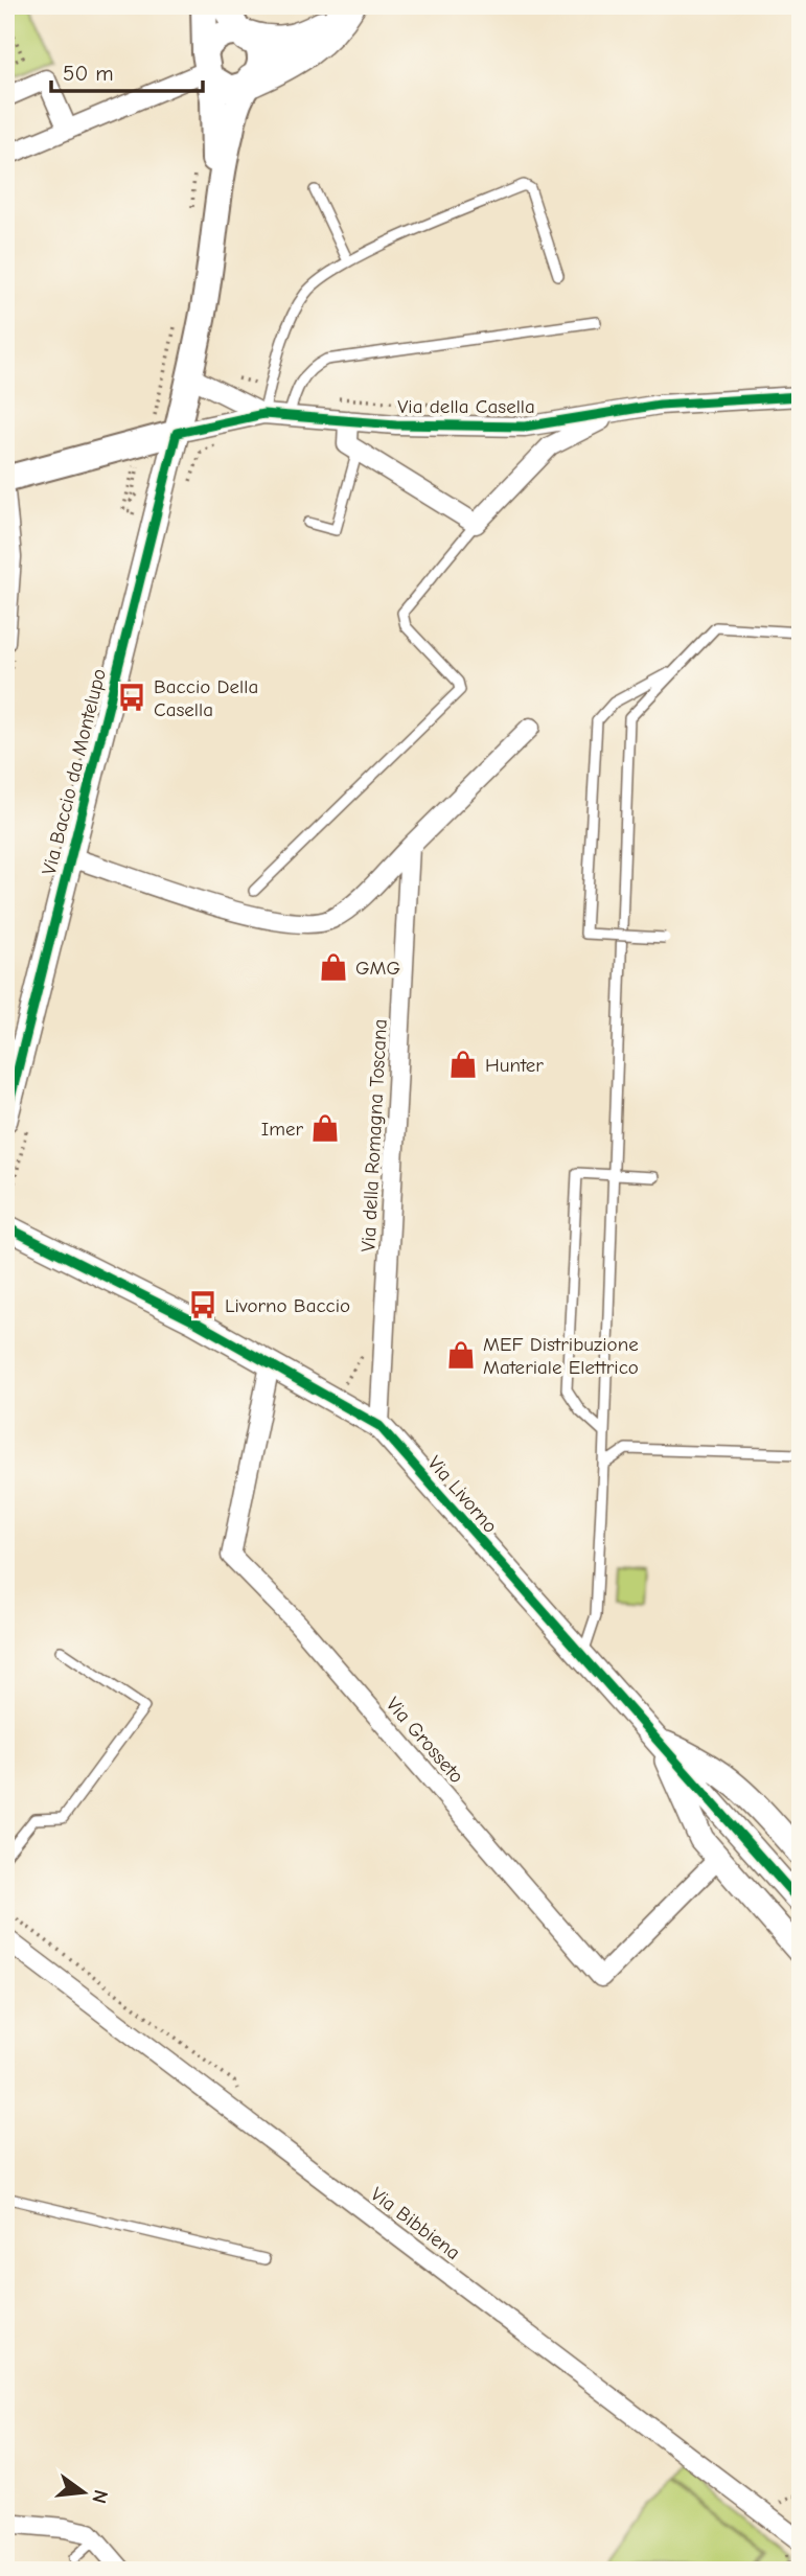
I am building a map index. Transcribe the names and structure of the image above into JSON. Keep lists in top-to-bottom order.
{
  "streets": {
    "main road": ["Via della Casella", "Via Baccio da Montelupo"],
    "street": [
      "Via della Romagna Toscana",
      "Via Livorno",
      "Via Grosseto",
      "Via Bibbiena"
    ]
  },
  "crossings": [
    ["Via della Casella", "Via Baccio da Montelupo"],
    ["Via della Romagna Toscana", "Via Livorno"],
    ["Via Livorno", "Via Grosseto"]
  ],
  "places": {
    "bus stop": ["Baccio Della Casella", "Livorno Baccio"],
    "shop": [
      "GMG",
      "Hunter",
      "Imer",
      "MEF Distribuzione Materiale Elettrico"
    ]
  },
  "scale_bar": "50 m",
  "north": "right"
}
